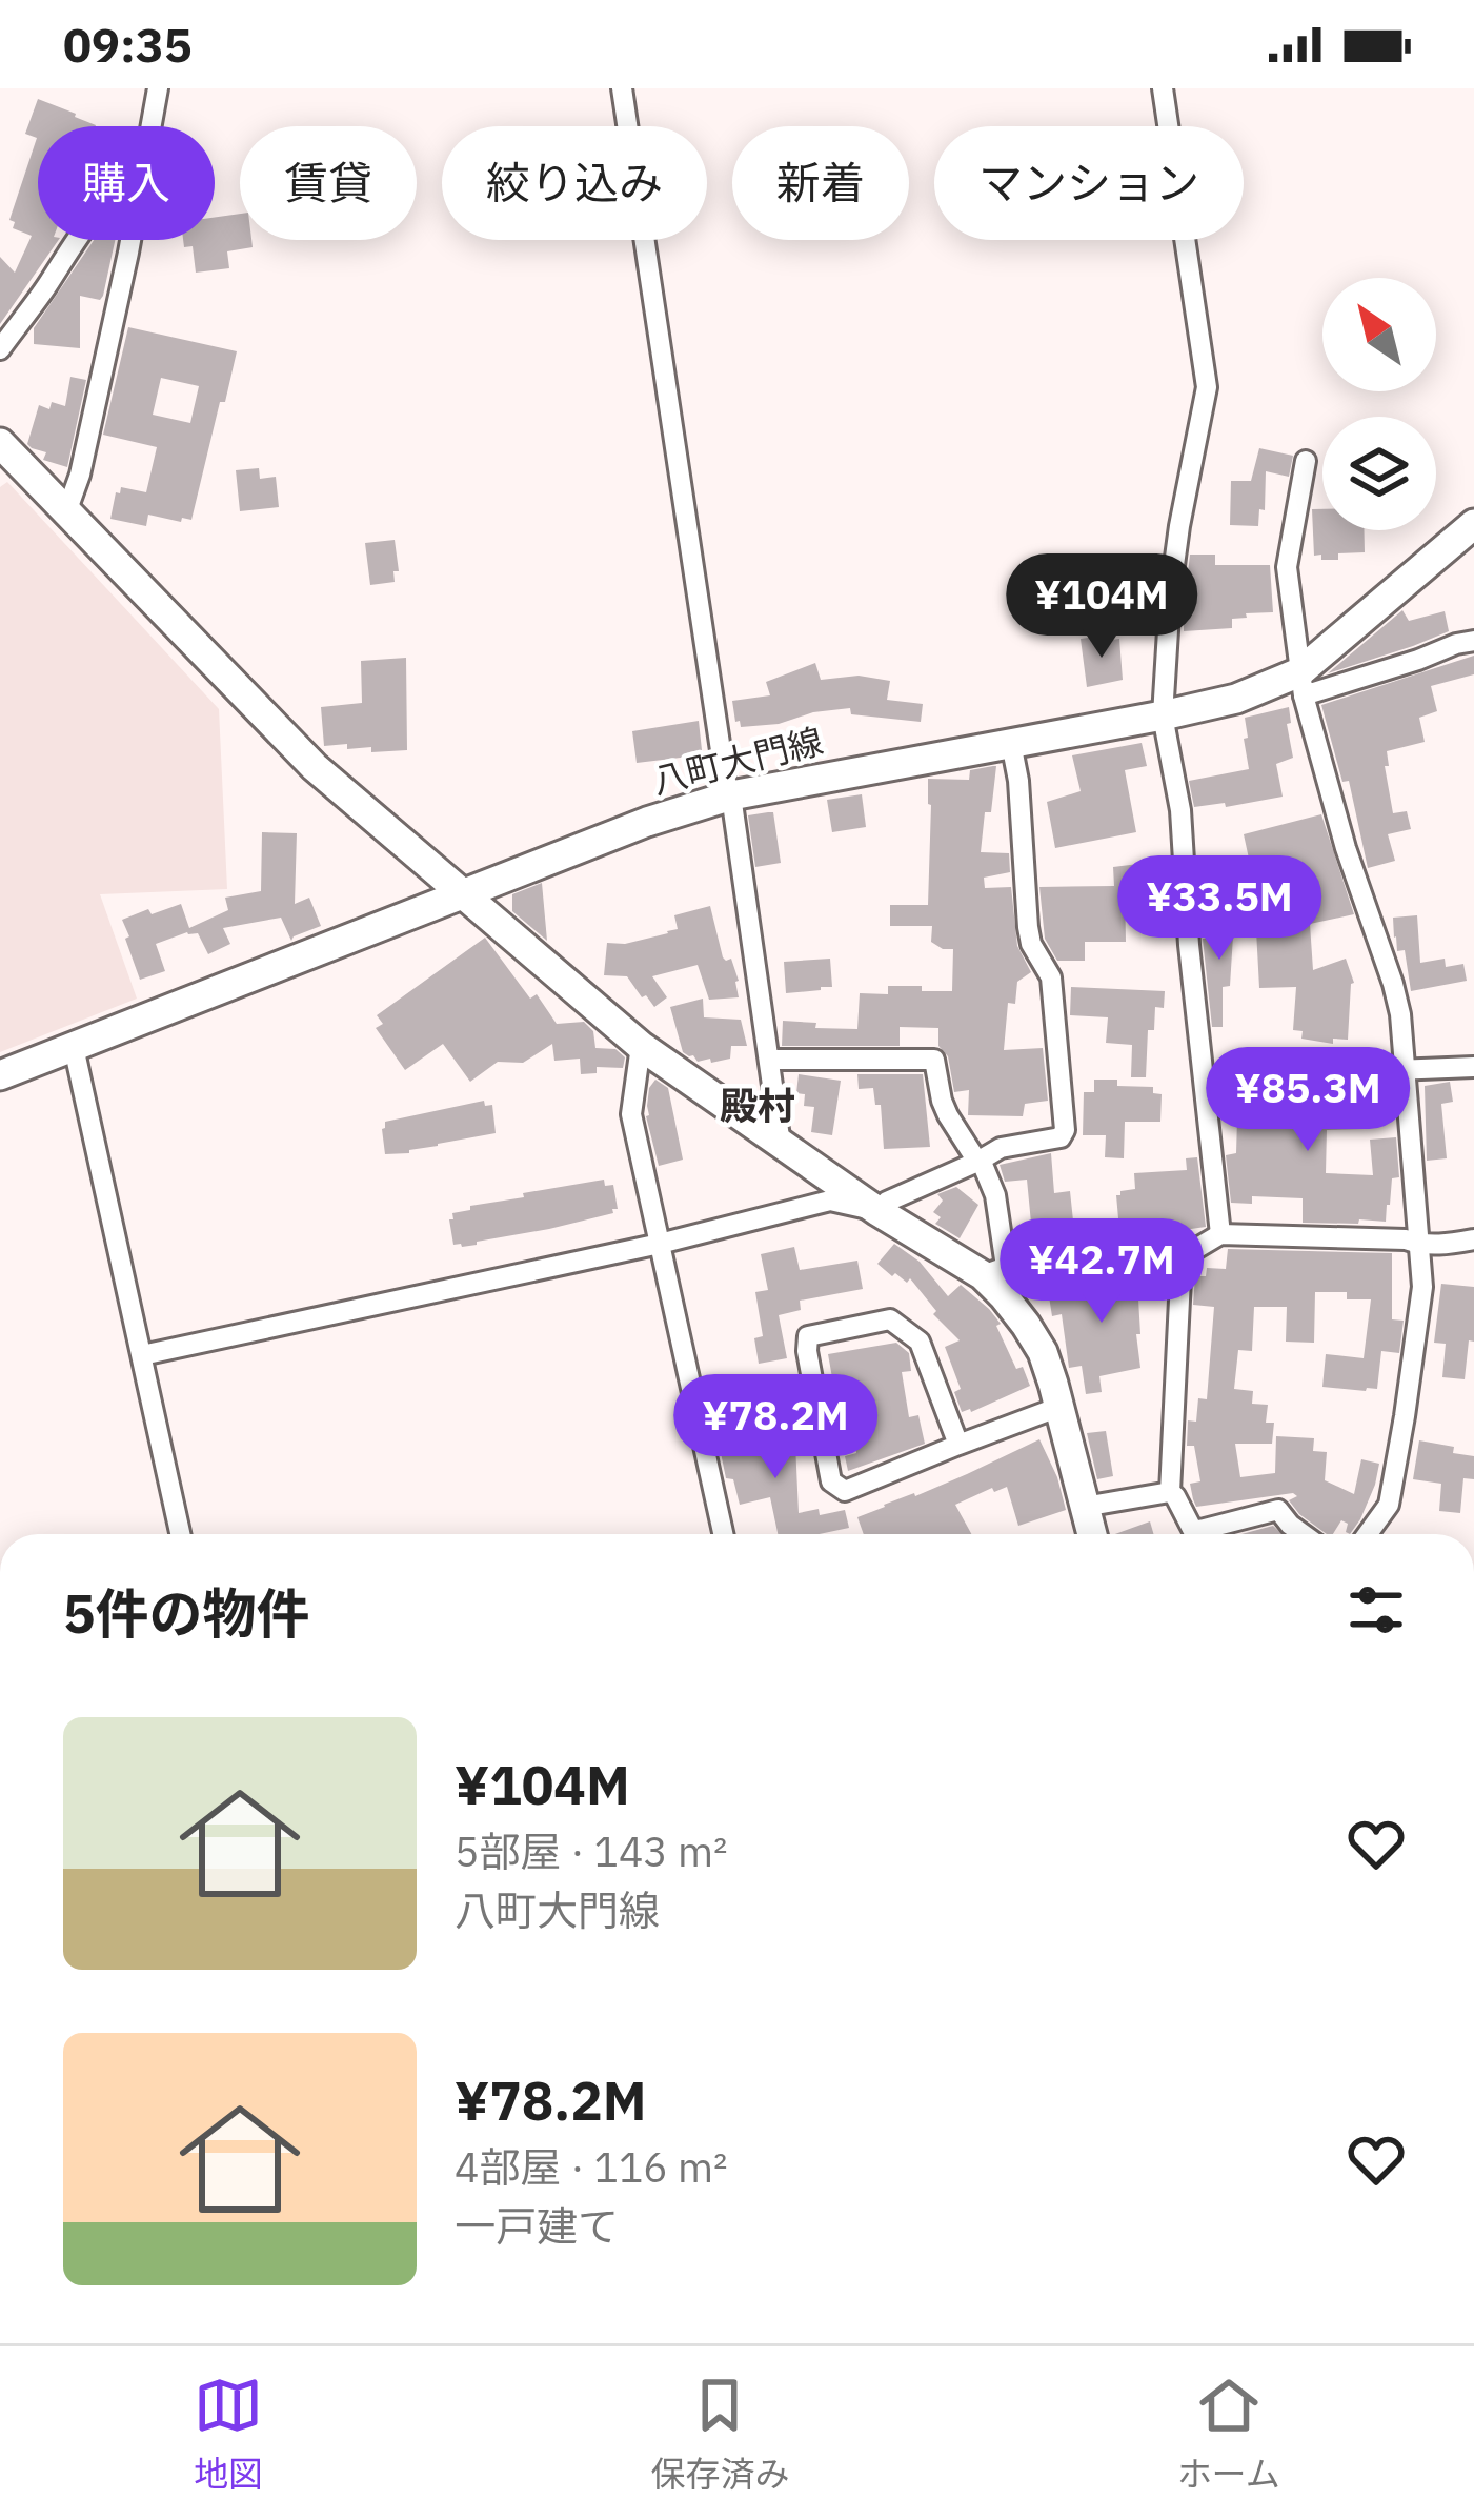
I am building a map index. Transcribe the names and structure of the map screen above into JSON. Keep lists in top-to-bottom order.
{
  "streets": {
    "street": ["八町大門線"]
  },
  "districts": ["殿村"],
  "north": "top left",
  "page": {
    "status": "09:35",
    "chip": [
      "購入",
      "賃貸",
      "絞り込み",
      "新着",
      "マンション"
    ],
    "price": [
      "¥104M",
      "¥33.5M",
      "¥85.3M",
      "¥42.7M",
      "¥78.2M"
    ],
    "heading": "5件の物件",
    "list": [
      {
        "name": "¥104M",
        "note": "5部屋 · 143 m² · 八町大門線"
      },
      {
        "name": "¥78.2M",
        "note": "4部屋 · 116 m² · 一戸建て"
      }
    ],
    "tabs": ["地図", "保存済み", "ホーム"]
  }
}
